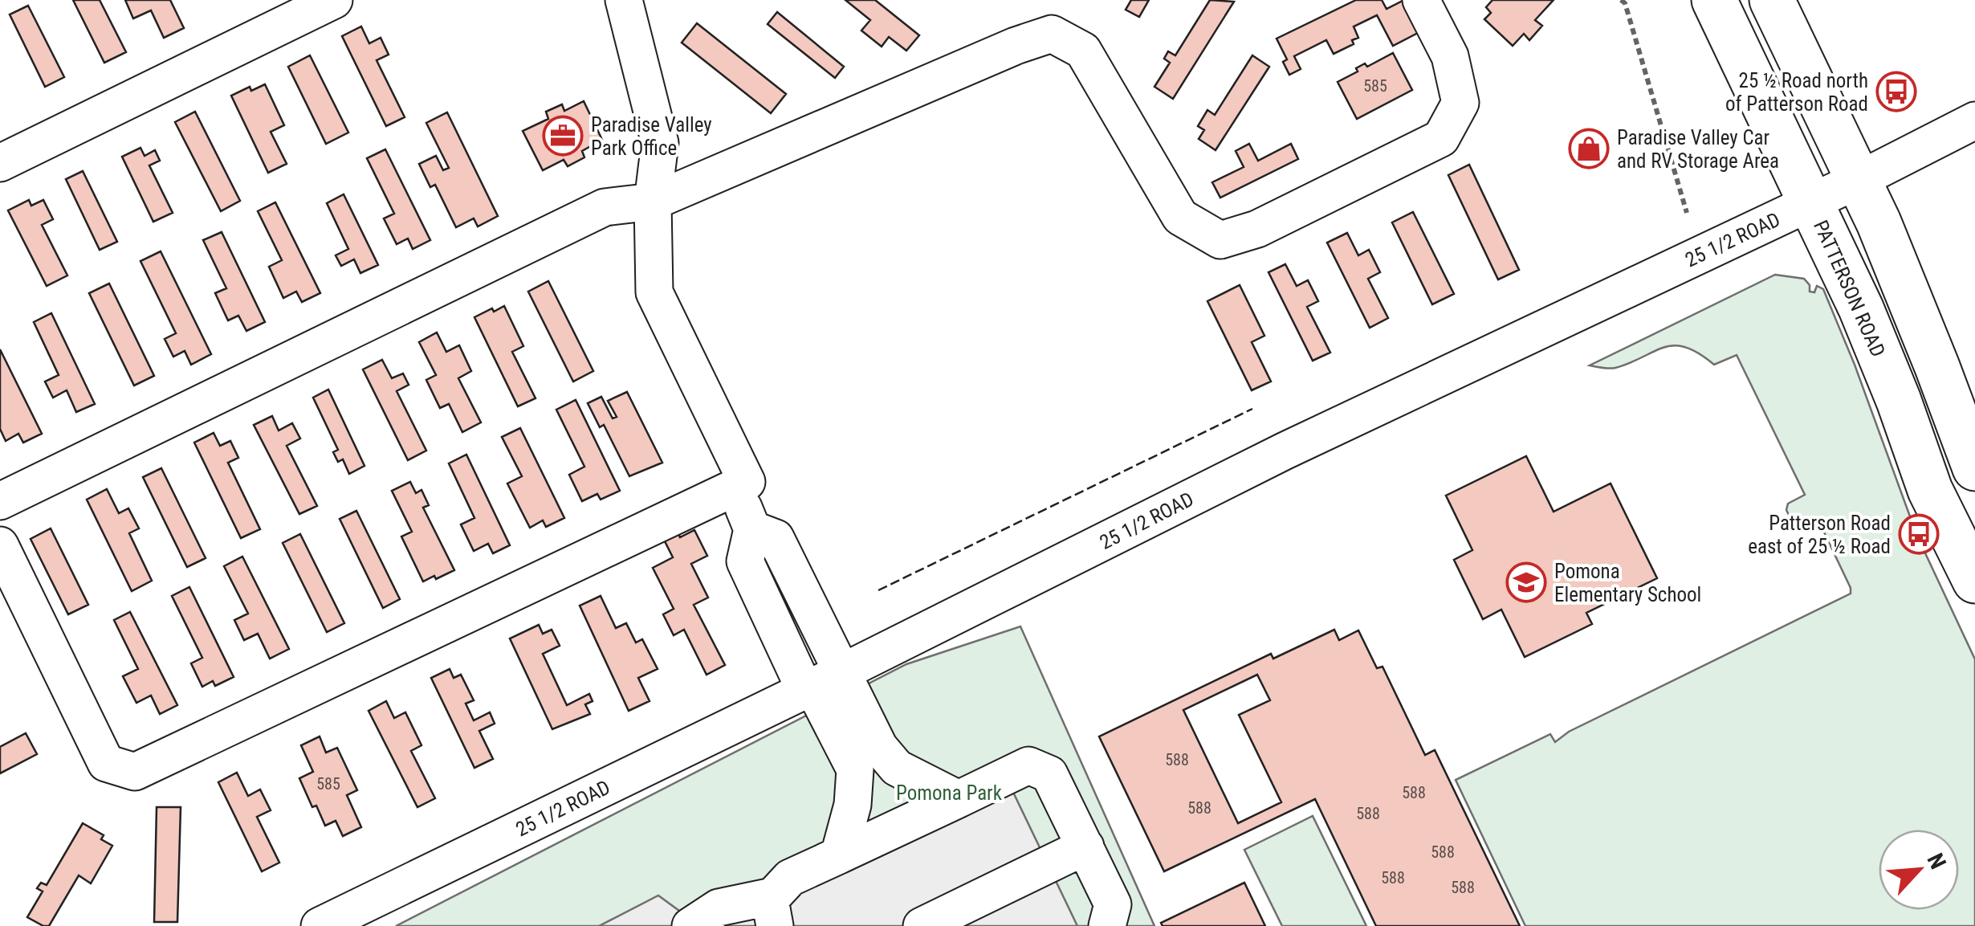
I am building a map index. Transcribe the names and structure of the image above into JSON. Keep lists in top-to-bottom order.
{
  "streets": {
    "main road": ["PATTERSON ROAD"],
    "street": ["25 1/2 ROAD"]
  },
  "crossings": [
    ["25 1/2 ROAD", "PATTERSON ROAD"]
  ],
  "parks": ["Pomona Park"],
  "places": {
    "bus stop": ["25 ½ Road north of Patterson Road", "Patterson Road east of 25 ½ Road"],
    "office": ["Paradise Valley Park Office"],
    "shop": ["Paradise Valley Car and RV Storage Area"],
    "school or university": ["Pomona Elementary School"]
  },
  "house_numbers": [
    "585",
    "588",
    "585",
    "588",
    "588",
    "588",
    "588",
    "588",
    "588"
  ],
  "north": "top right"
}
